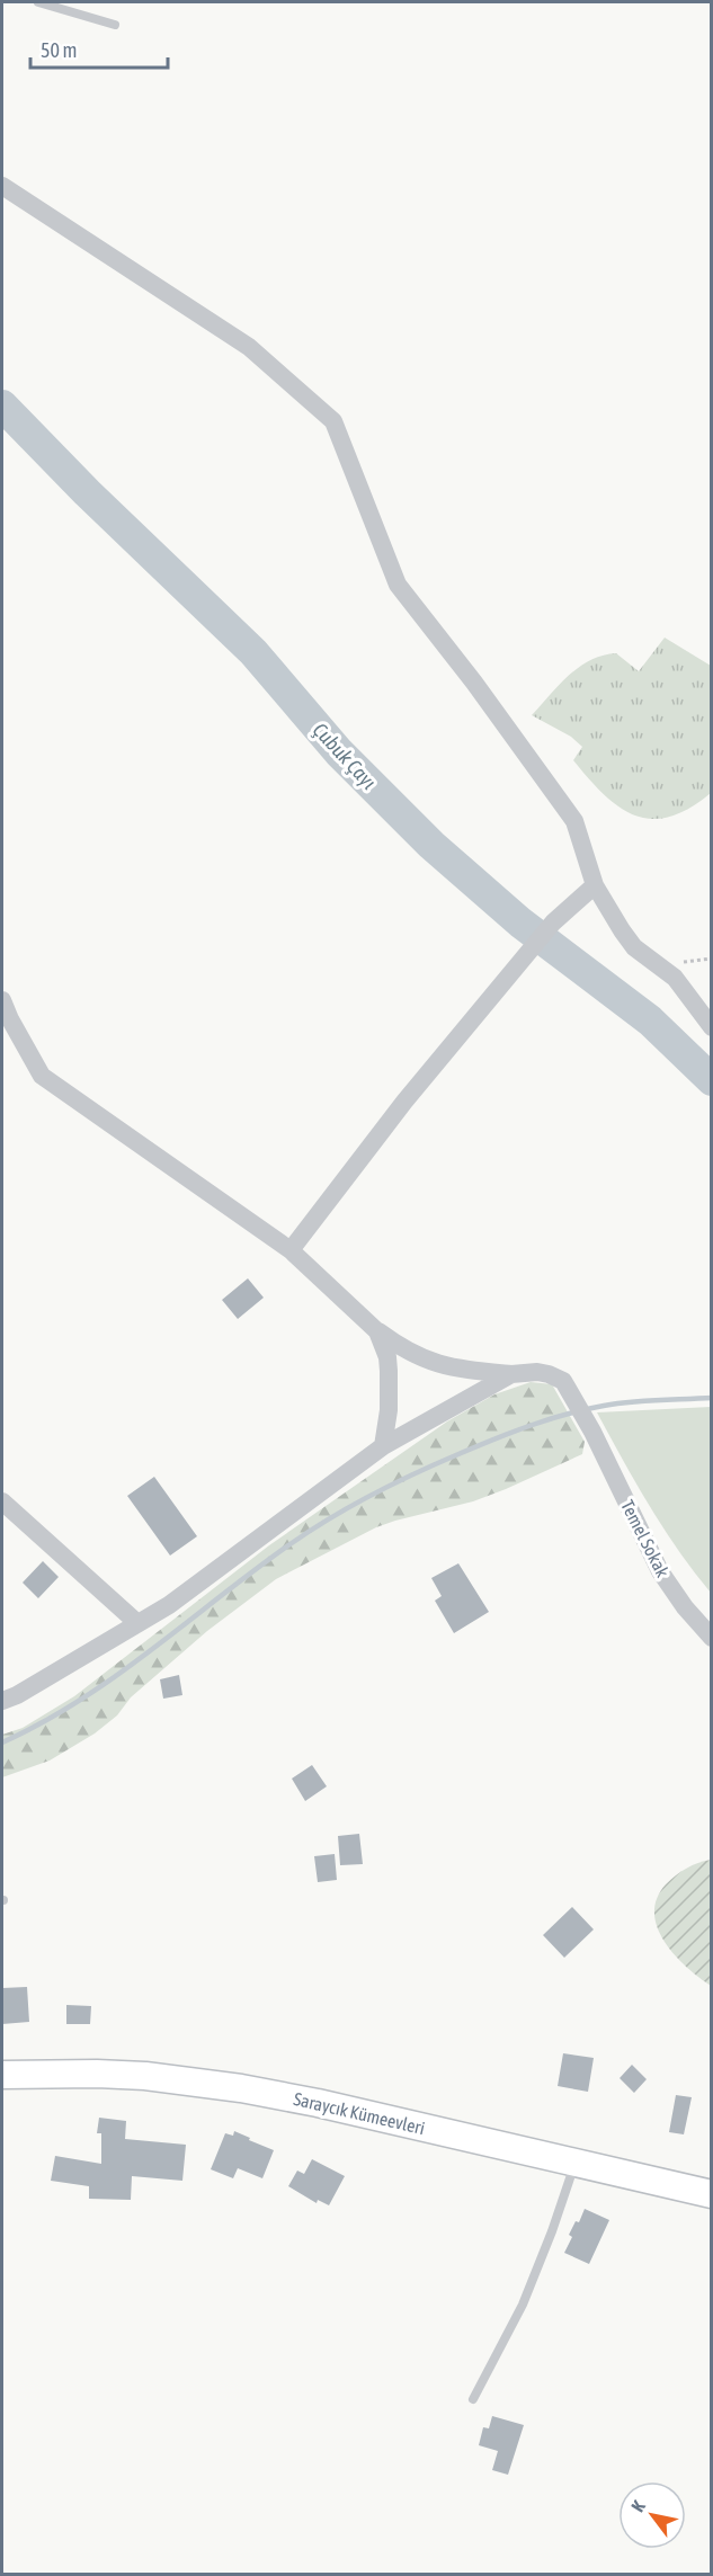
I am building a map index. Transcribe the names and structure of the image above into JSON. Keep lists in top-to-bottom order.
{
  "streets": {
    "main road": ["Saraycık Kümeevleri"],
    "street": ["Temel Sokak"]
  },
  "water": ["Çubuk Çayı"],
  "scale_bar": "50 m",
  "north": "top left"
}
